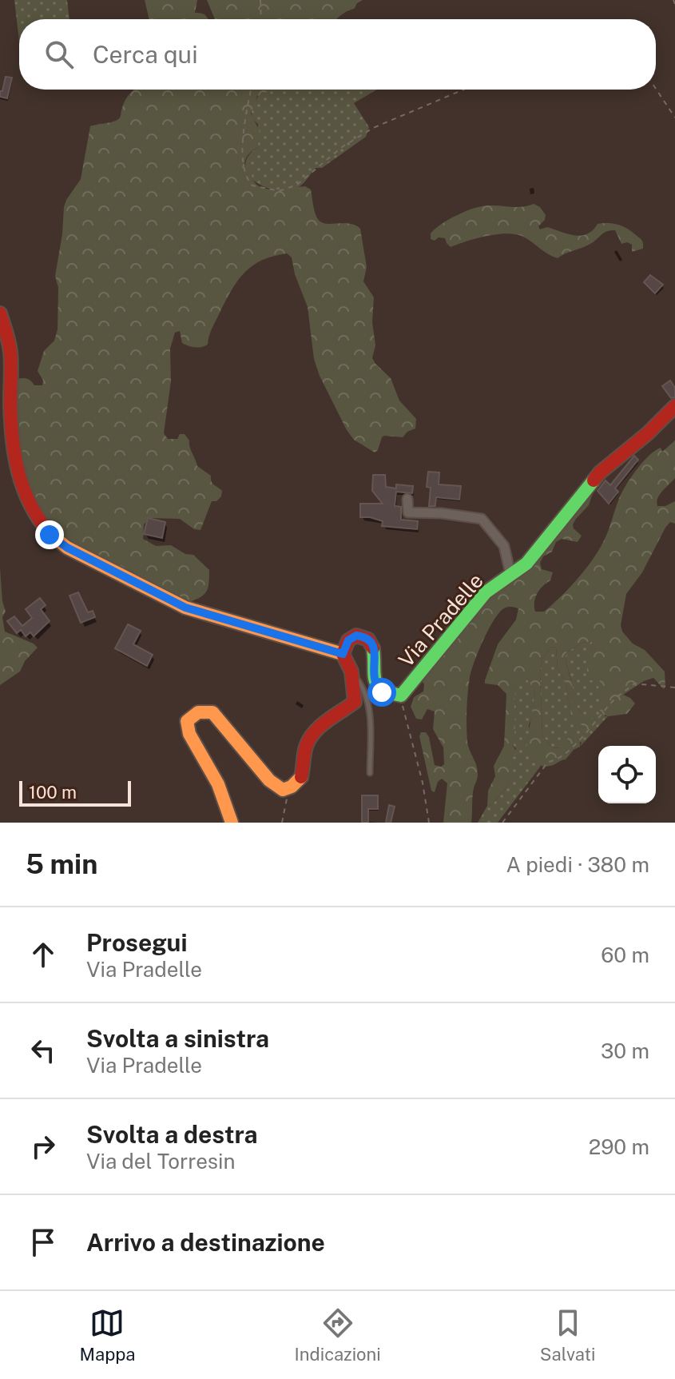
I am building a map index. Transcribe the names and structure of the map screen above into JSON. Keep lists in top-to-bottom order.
{
  "streets": {
    "street": ["Via Pradelle"]
  },
  "scale_bar": "100 m",
  "page": {
    "search": "Cerca qui",
    "scale": "100 m",
    "heading": ["5 min", "A piedi · 380 m"],
    "list": [
      ["Prosegui", "Via Pradelle", "60 m"],
      ["Svolta a sinistra", "Via Pradelle", "30 m"],
      ["Svolta a destra", "Via del Torresin", "290 m"],
      "Arrivo a destinazione"
    ],
    "nav": ["Mappa", "Indicazioni", "Salvati"]
  }
}
